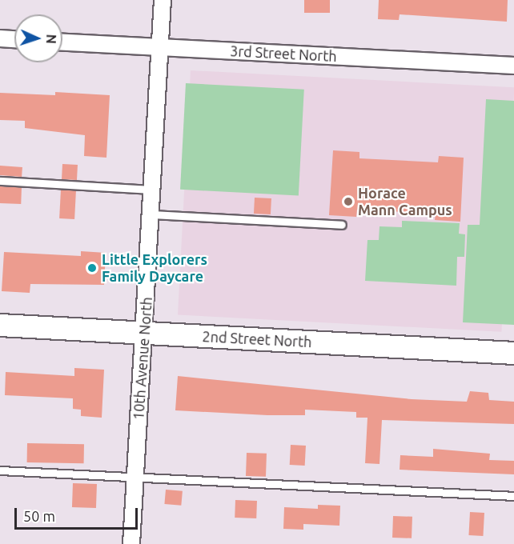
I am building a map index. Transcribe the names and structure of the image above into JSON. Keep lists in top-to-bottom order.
{
  "streets": {
    "street": ["3rd Street North", "2nd Street North", "10th Avenue North"]
  },
  "crossings": [
    ["3rd Street North", "10th Avenue North"],
    ["2nd Street North", "10th Avenue North"]
  ],
  "places": ["Horace Mann Campus", "Little Explorers Family Daycare"],
  "scale_bar": "50 m",
  "north": "right"
}
